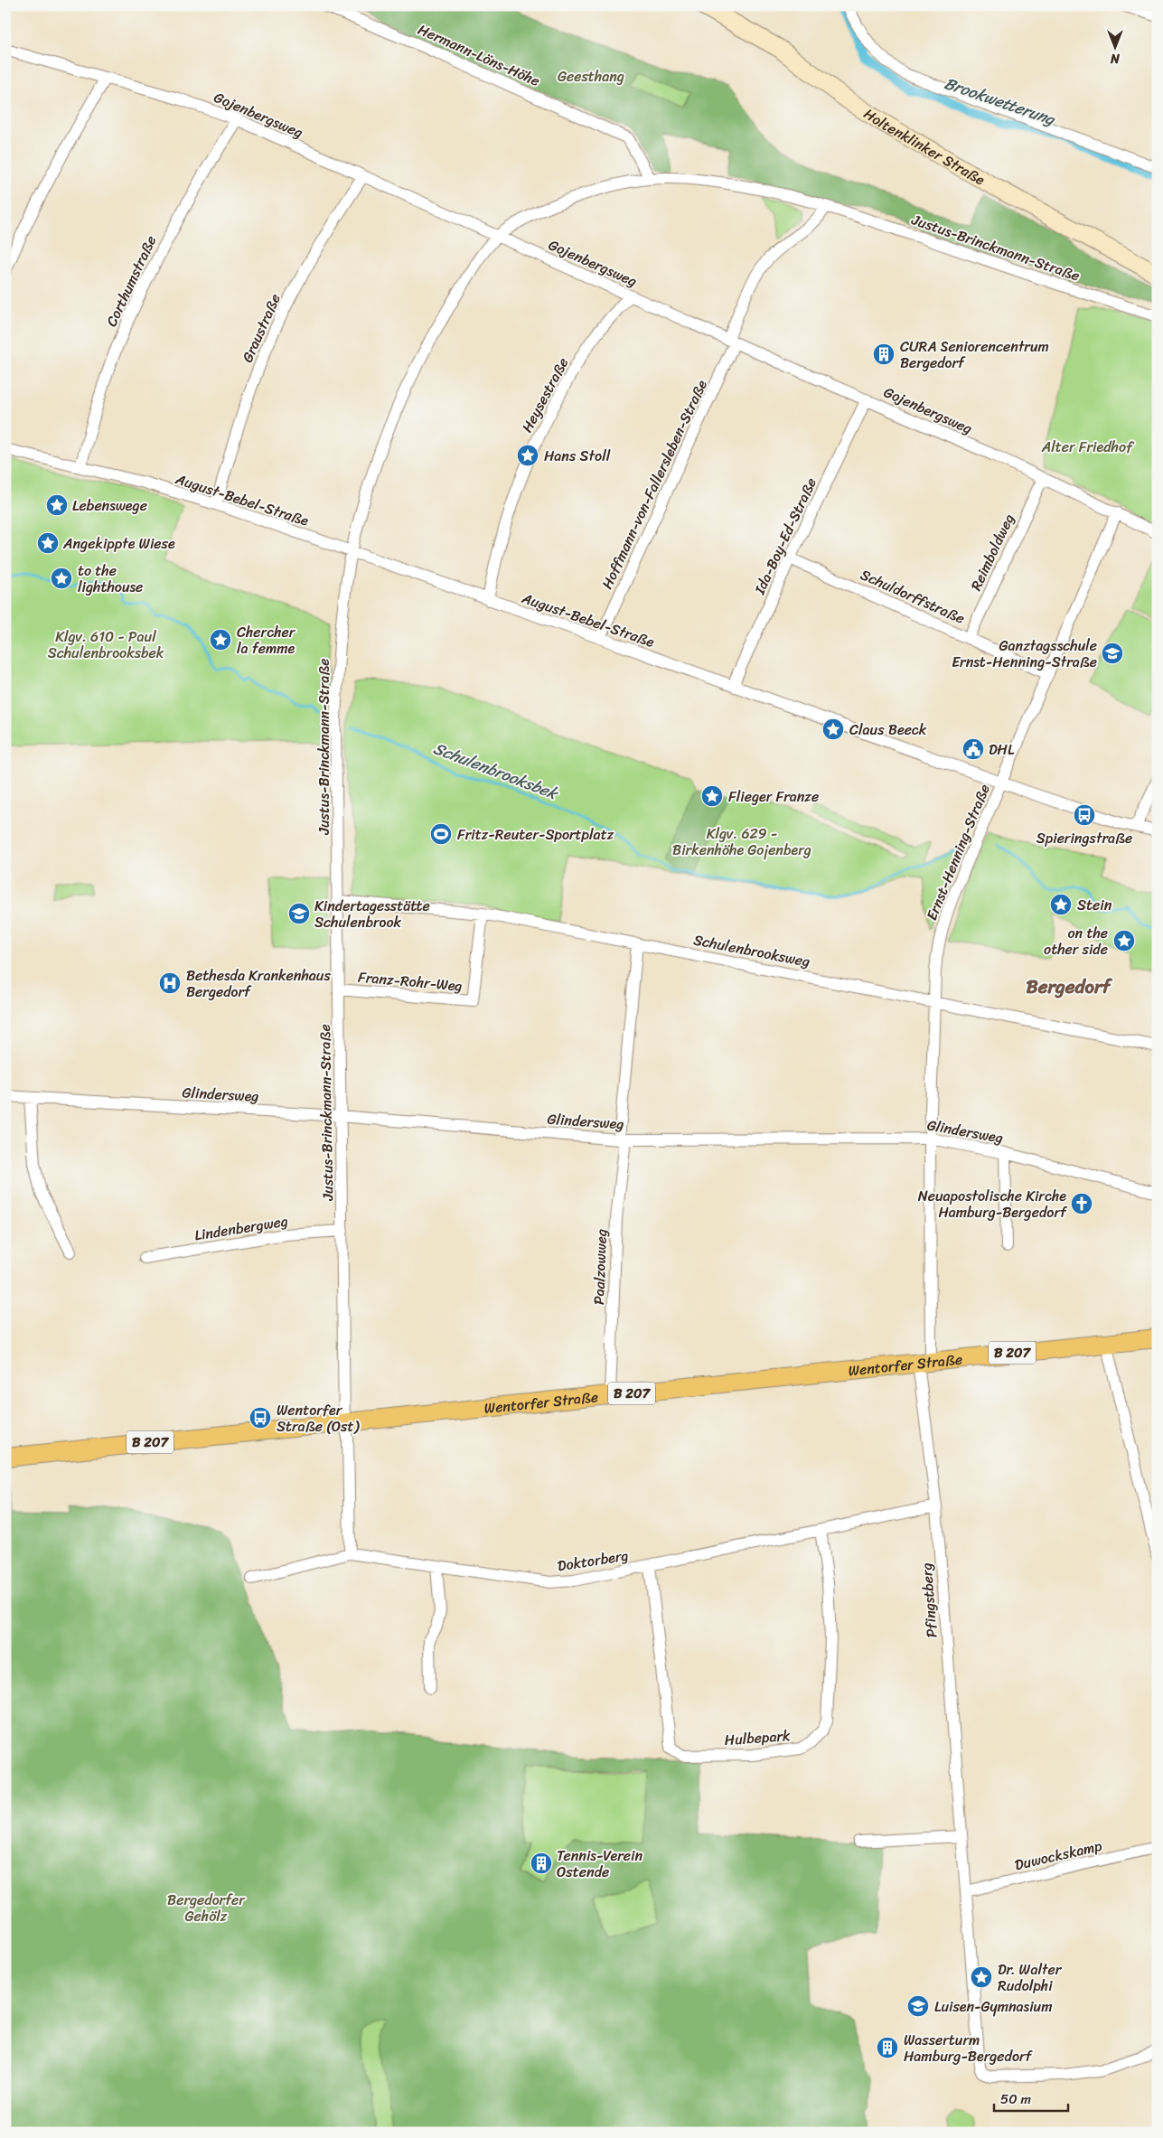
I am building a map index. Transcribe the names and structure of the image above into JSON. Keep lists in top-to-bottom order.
{
  "streets": {
    "main road": ["Holtenklinker Straße", "B 207", "Wentorfer Straße"],
    "street": [
      "Hermann-Löns-Höhe",
      "Gojenbergsweg",
      "Justus-Brinckmann-Straße",
      "Corthumstraße",
      "Graustraße",
      "Heysestraße",
      "Hoffmann-von-Fallersleben-Straße",
      "August-Bebel-Straße",
      "Ida-Boy-Ed-Straße",
      "Reimboldweg",
      "Schuldorffstraße",
      "Ernst-Henning-Straße",
      "Schulenbrooksweg",
      "Franz-Rohr-Weg",
      "Glindersweg",
      "Lindenbergweg",
      "Paalzowweg",
      "Doktorberg",
      "Pfingstberg",
      "Hulbepark",
      "Duwockskamp"
    ]
  },
  "crossings": [
    ["Hermann-Löns-Höhe", "Justus-Brinckmann-Straße"],
    ["Gojenbergsweg", "Justus-Brinckmann-Straße"],
    ["Gojenbergsweg", "Corthumstraße"],
    ["Gojenbergsweg", "Graustraße"],
    ["Gojenbergsweg", "Heysestraße"],
    ["Gojenbergsweg", "Hoffmann-von-Fallersleben-Straße"],
    ["Gojenbergsweg", "Ida-Boy-Ed-Straße"],
    ["Gojenbergsweg", "Reimboldweg"],
    ["Gojenbergsweg", "Ernst-Henning-Straße"],
    ["Justus-Brinckmann-Straße", "August-Bebel-Straße"],
    ["Justus-Brinckmann-Straße", "Schulenbrooksweg"],
    ["Justus-Brinckmann-Straße", "Franz-Rohr-Weg"],
    ["Justus-Brinckmann-Straße", "Glindersweg"],
    ["Justus-Brinckmann-Straße", "Lindenbergweg"],
    ["Justus-Brinckmann-Straße", "Wentorfer Straße"],
    ["Justus-Brinckmann-Straße", "Doktorberg"],
    ["Corthumstraße", "August-Bebel-Straße"],
    ["Graustraße", "August-Bebel-Straße"],
    ["Heysestraße", "August-Bebel-Straße"],
    ["Hoffmann-von-Fallersleben-Straße", "August-Bebel-Straße"],
    ["August-Bebel-Straße", "Ida-Boy-Ed-Straße"],
    ["August-Bebel-Straße", "Ernst-Henning-Straße"],
    ["Ida-Boy-Ed-Straße", "Schuldorffstraße"],
    ["Reimboldweg", "Schuldorffstraße"],
    ["Schuldorffstraße", "Ernst-Henning-Straße"],
    ["Ernst-Henning-Straße", "Schulenbrooksweg"],
    ["Ernst-Henning-Straße", "Glindersweg"],
    ["Ernst-Henning-Straße", "Wentorfer Straße"],
    ["Ernst-Henning-Straße", "Pfingstberg"],
    ["Schulenbrooksweg", "Franz-Rohr-Weg"],
    ["Schulenbrooksweg", "Paalzowweg"],
    ["Glindersweg", "Paalzowweg"],
    ["Paalzowweg", "Wentorfer Straße"],
    ["Wentorfer Straße", "Pfingstberg"],
    ["Doktorberg", "Pfingstberg"],
    ["Doktorberg", "Hulbepark"],
    ["Pfingstberg", "Duwockskamp"]
  ],
  "districts": ["Bergedorf"],
  "water": ["Brookwetterung", "Schulenbrooksbek"],
  "parks": [
    "Geesthang",
    "Alter Friedhof",
    "Klgv. 610 - Paul Schulenbrooksbek",
    "Klgv. 629 - Birkenhöhe Gojenberg",
    "Bergedorfer Gehölz"
  ],
  "places": {
    "building": ["CURA Seniorencentrum Bergedorf", "Tennis-Verein Ostende", "Wasserturm Hamburg-Bergedorf"],
    "place": [
      "Hans Stoll",
      "Lebenswege",
      "Angekippte Wiese",
      "to the lighthouse",
      "Chercher la femme",
      "Claus Beeck",
      "Flieger Franze",
      "Stein",
      "on the other side",
      "Dr. Walter Rudolphi"
    ],
    "school or university": ["Ganztagsschule Ernst-Henning-Straße", "Kindertagesstätte Schulenbrook", "Luisen-Gymnasium"],
    "public building": ["DHL"],
    "bus stop": ["Spieringstraße", "Wentorfer Straße (Ost)"],
    "sports": ["Fritz-Reuter-Sportplatz"],
    "hospital": ["Bethesda Krankenhaus Bergedorf"],
    "church": ["Neuapostolische Kirche Hamburg-Bergedorf"]
  },
  "scale_bar": "50 m",
  "north": "bottom"
}
